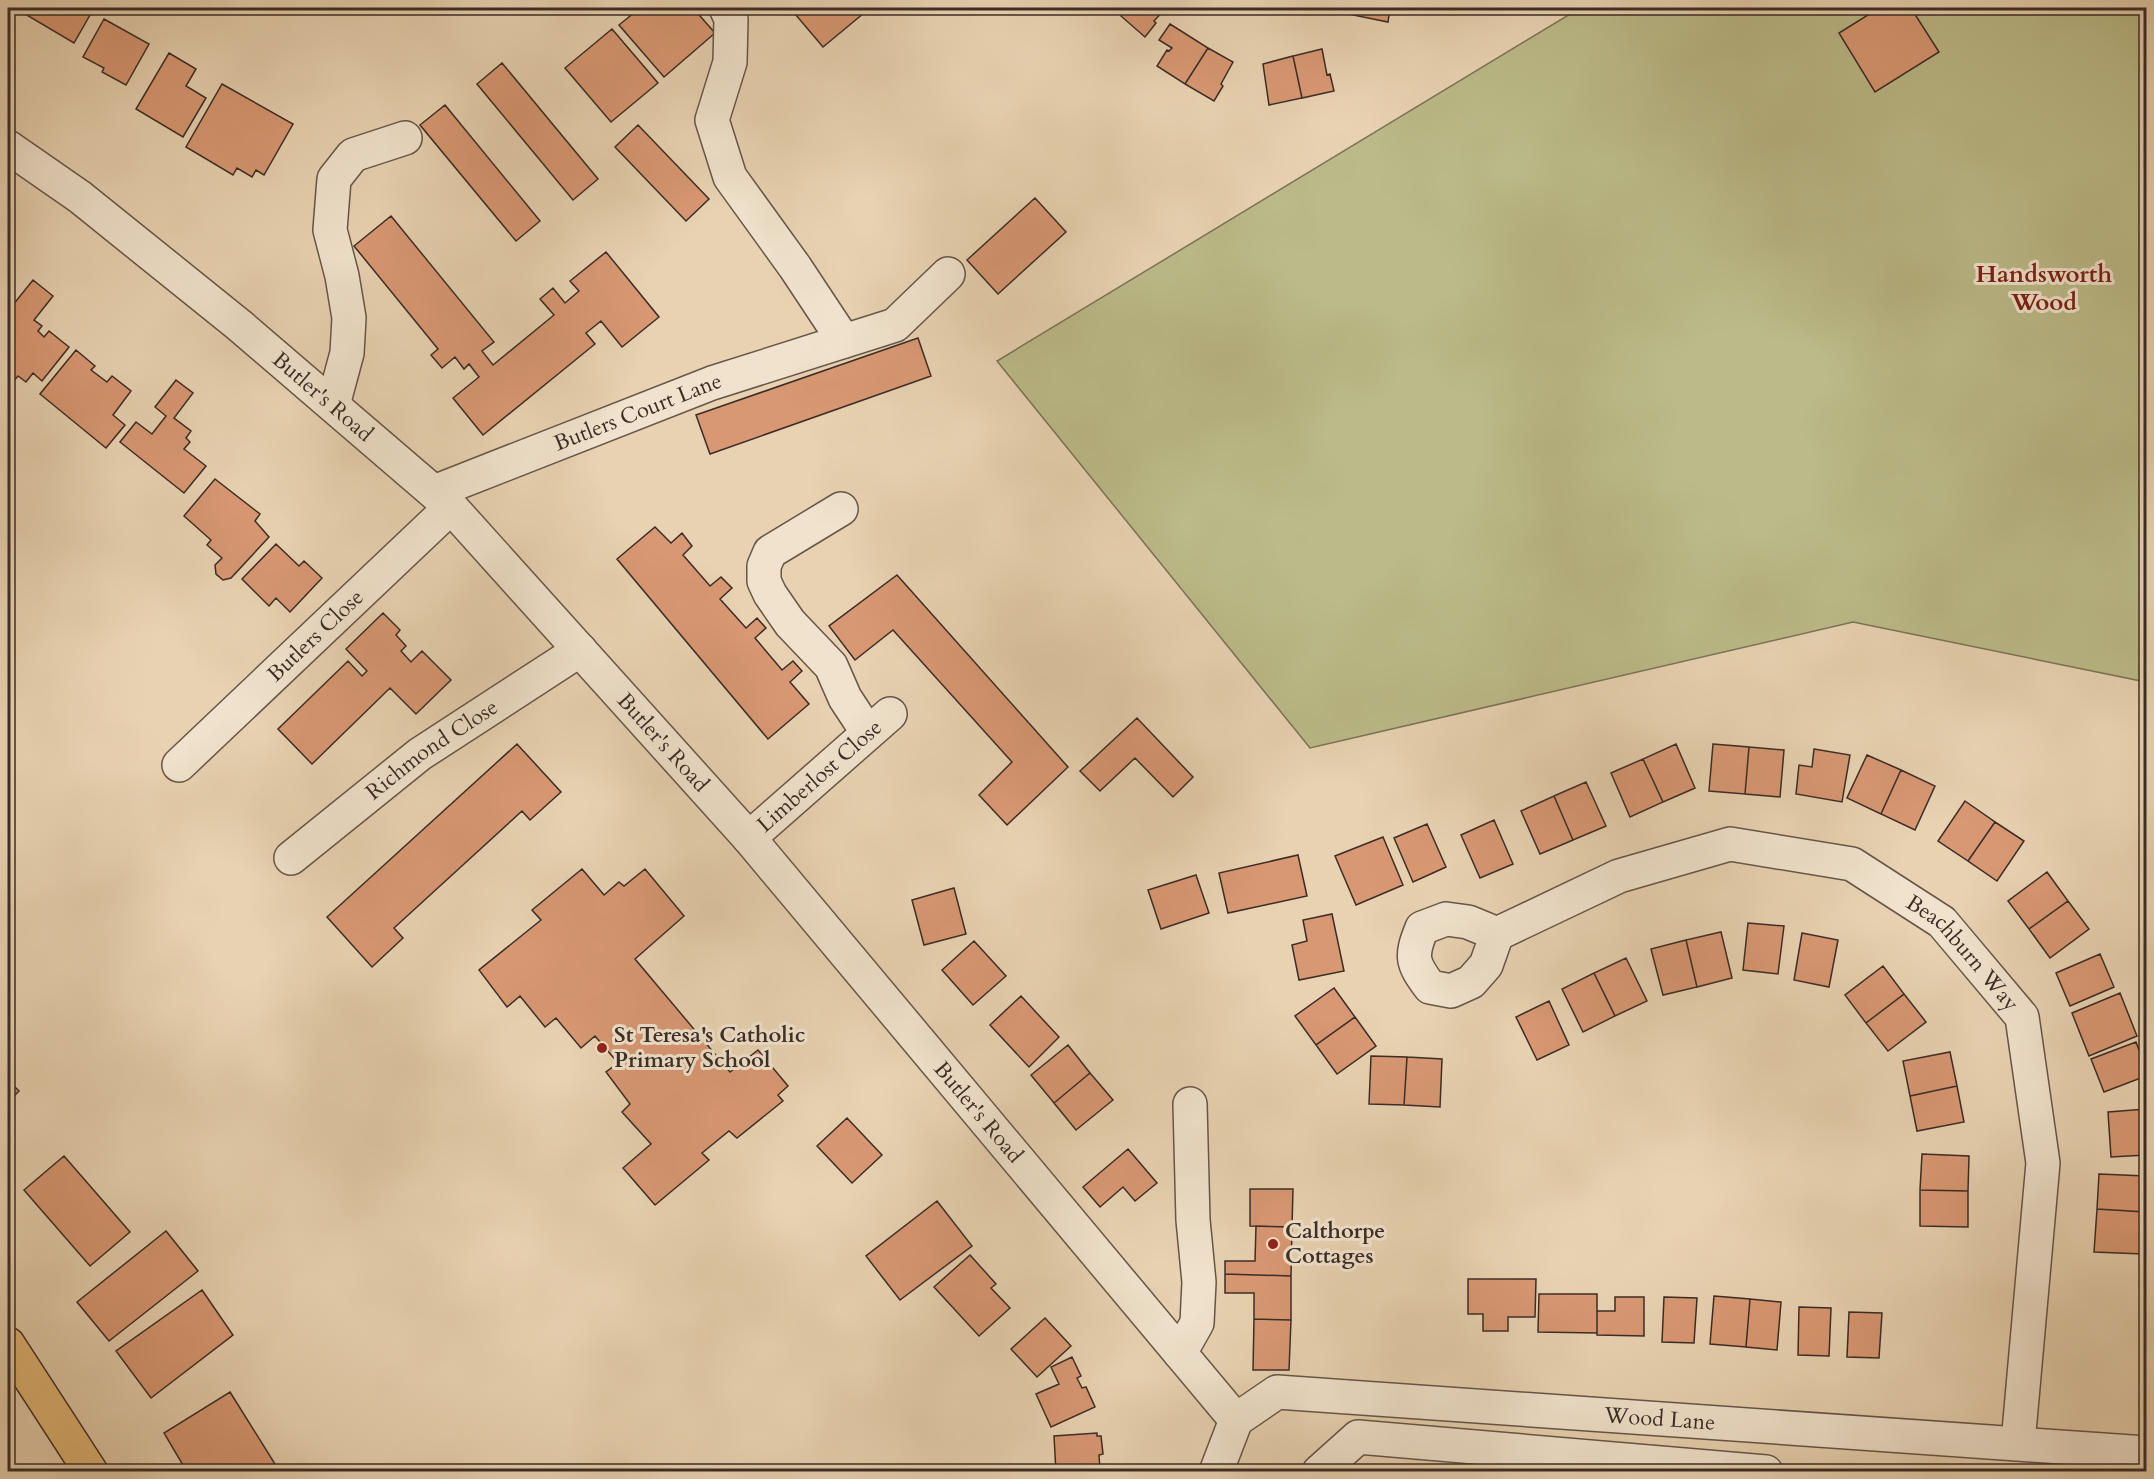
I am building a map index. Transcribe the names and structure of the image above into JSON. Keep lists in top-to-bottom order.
{
  "streets": {
    "street": [
      "Butler's Road",
      "Butlers Court Lane",
      "Butlers Close",
      "Richmond Close",
      "Limberlost Close",
      "Beachburn Way",
      "Wood Lane"
    ]
  },
  "crossings": [
    ["Butler's Road", "Butlers Court Lane"],
    ["Butler's Road", "Butlers Close"],
    ["Butler's Road", "Richmond Close"],
    ["Butler's Road", "Limberlost Close"],
    ["Butler's Road", "Wood Lane"],
    ["Butlers Court Lane", "Butlers Close"],
    ["Beachburn Way", "Wood Lane"]
  ],
  "districts": ["Handsworth Wood"],
  "places": ["St Teresa's Catholic Primary School", "Calthorpe Cottages"]
}
